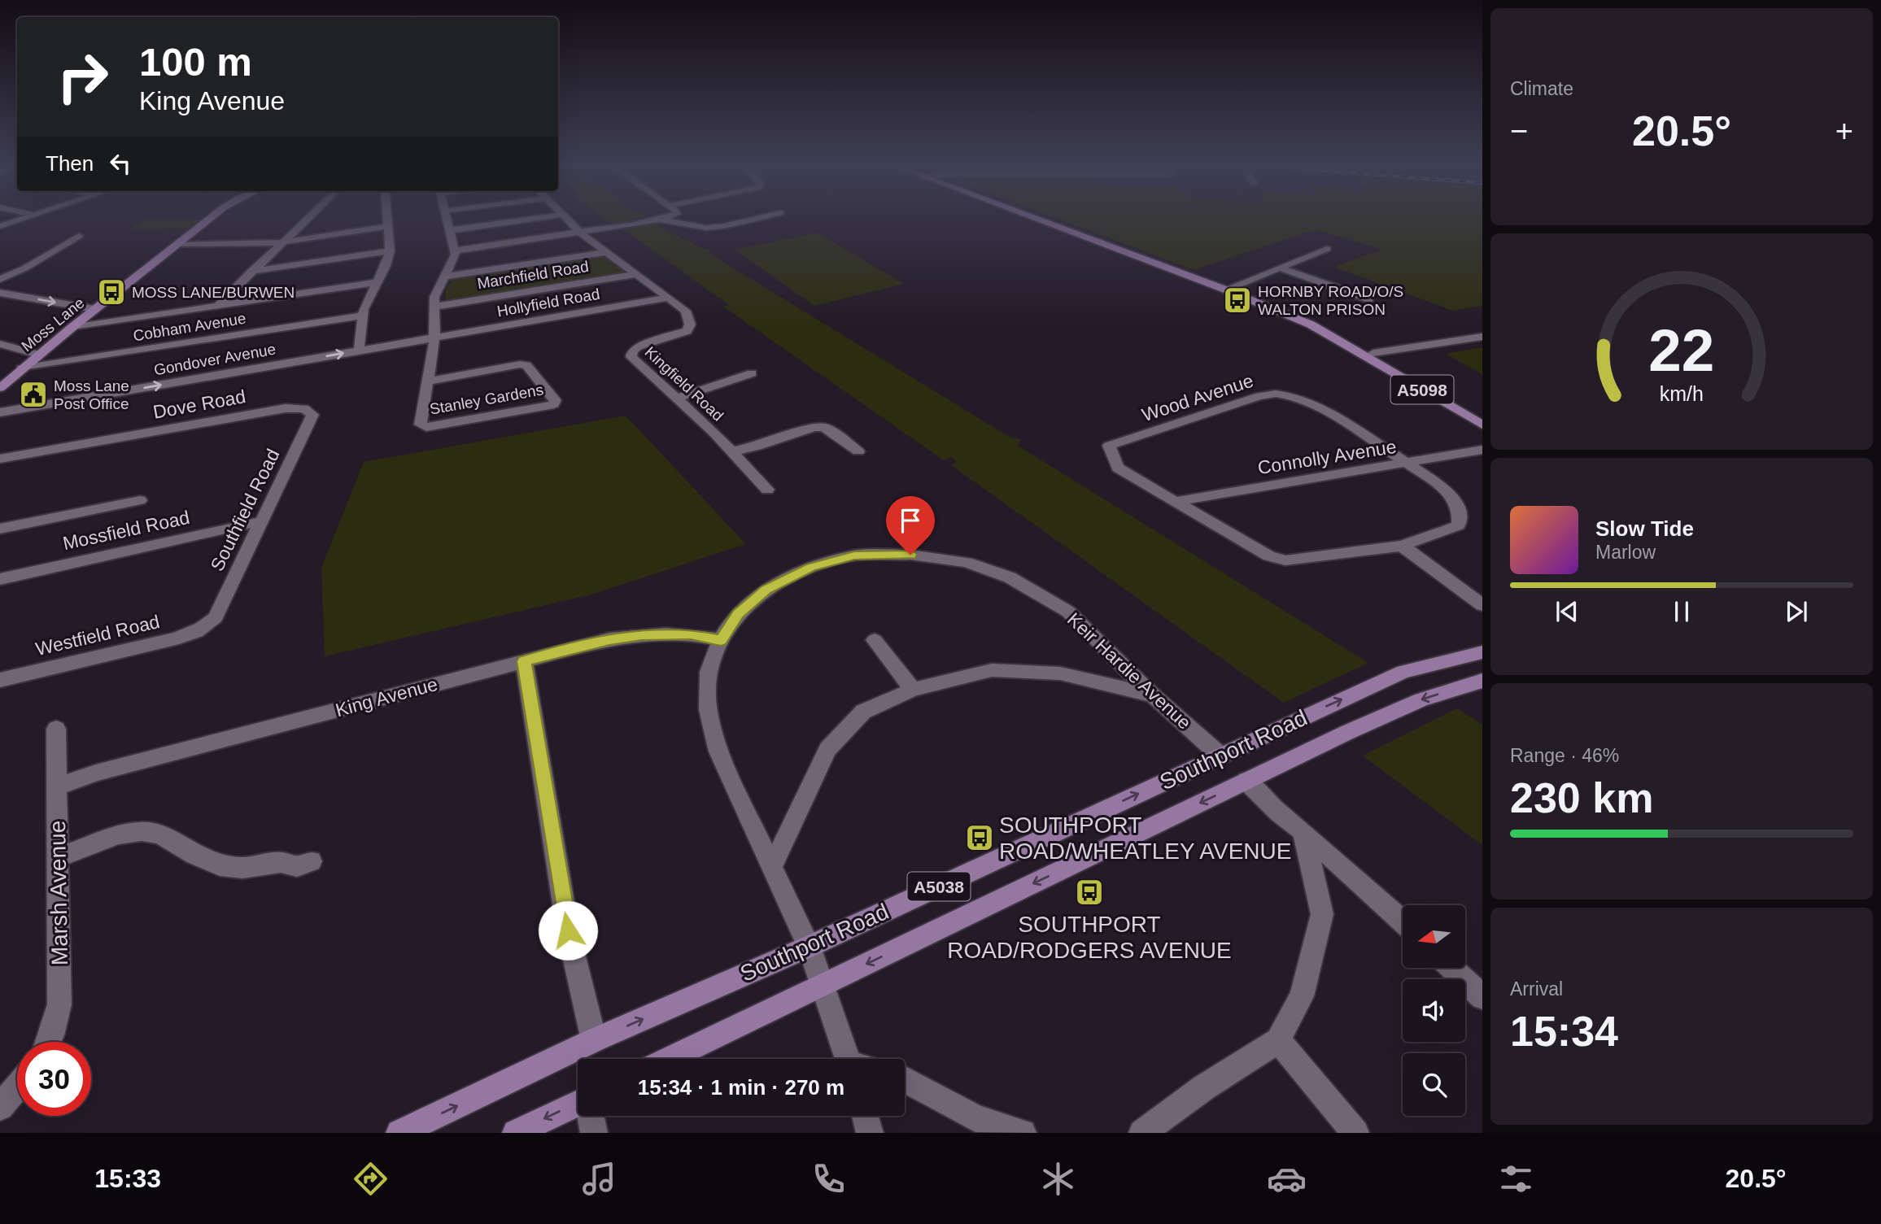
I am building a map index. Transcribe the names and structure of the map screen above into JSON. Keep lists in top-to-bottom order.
{
  "streets": {
    "main road": [
      "Moss Lane",
      "A5098",
      "Southport Road",
      "A5038"
    ],
    "street": [
      "Marchfield Road",
      "Hollyfield Road",
      "Cobham Avenue",
      "Gondover Avenue",
      "Kingfield Road",
      "Wood Avenue",
      "Stanley Gardens",
      "Dove Road",
      "Connolly Avenue",
      "Southfield Road",
      "Mossfield Road",
      "Westfield Road",
      "Keir Hardie Avenue",
      "King Avenue",
      "Marsh Avenue"
    ]
  },
  "crossings": [
    ["Marchfield Road", "Kingfield Road"],
    ["Marchfield Road", "Stanley Gardens"],
    ["Hollyfield Road", "Gondover Avenue"],
    ["Hollyfield Road", "Kingfield Road"],
    ["Hollyfield Road", "Stanley Gardens"],
    ["Moss Lane", "Cobham Avenue"],
    ["Gondover Avenue", "Stanley Gardens"],
    ["Wood Avenue", "Connolly Avenue"],
    ["Dove Road", "Southfield Road"],
    ["Southfield Road", "Mossfield Road"],
    ["Southfield Road", "Westfield Road"],
    ["Keir Hardie Avenue", "King Avenue"],
    ["Keir Hardie Avenue", "Southport Road"],
    ["King Avenue", "Marsh Avenue"]
  ],
  "places": {
    "bus stop": [
      "MOSS LANE/BURWEN",
      "HORNBY ROAD/O/S WALTON PRISON",
      "SOUTHPORT ROAD/WHEATLEY AVENUE",
      "SOUTHPORT ROAD/RODGERS AVENUE"
    ],
    "public building": ["Moss Lane Post Office"]
  },
  "north": "left",
  "page": {
    "tile": [
      "Climate",
      ["Range · 46%", "230 km"],
      ["Arrival", "15:34"]
    ],
    "turn": ["100 m", "King Avenue"],
    "heat": ["−", "20.5°", "+"],
    "then": "Then",
    "song": ["Slow Tide", "Marlow"],
    "limit": "30",
    "trip": "15:34 · 1 min · 270 m",
    "tabs": ["15:33", "20.5°"],
    "gauge": ["22", "km/h"]
  }
}
